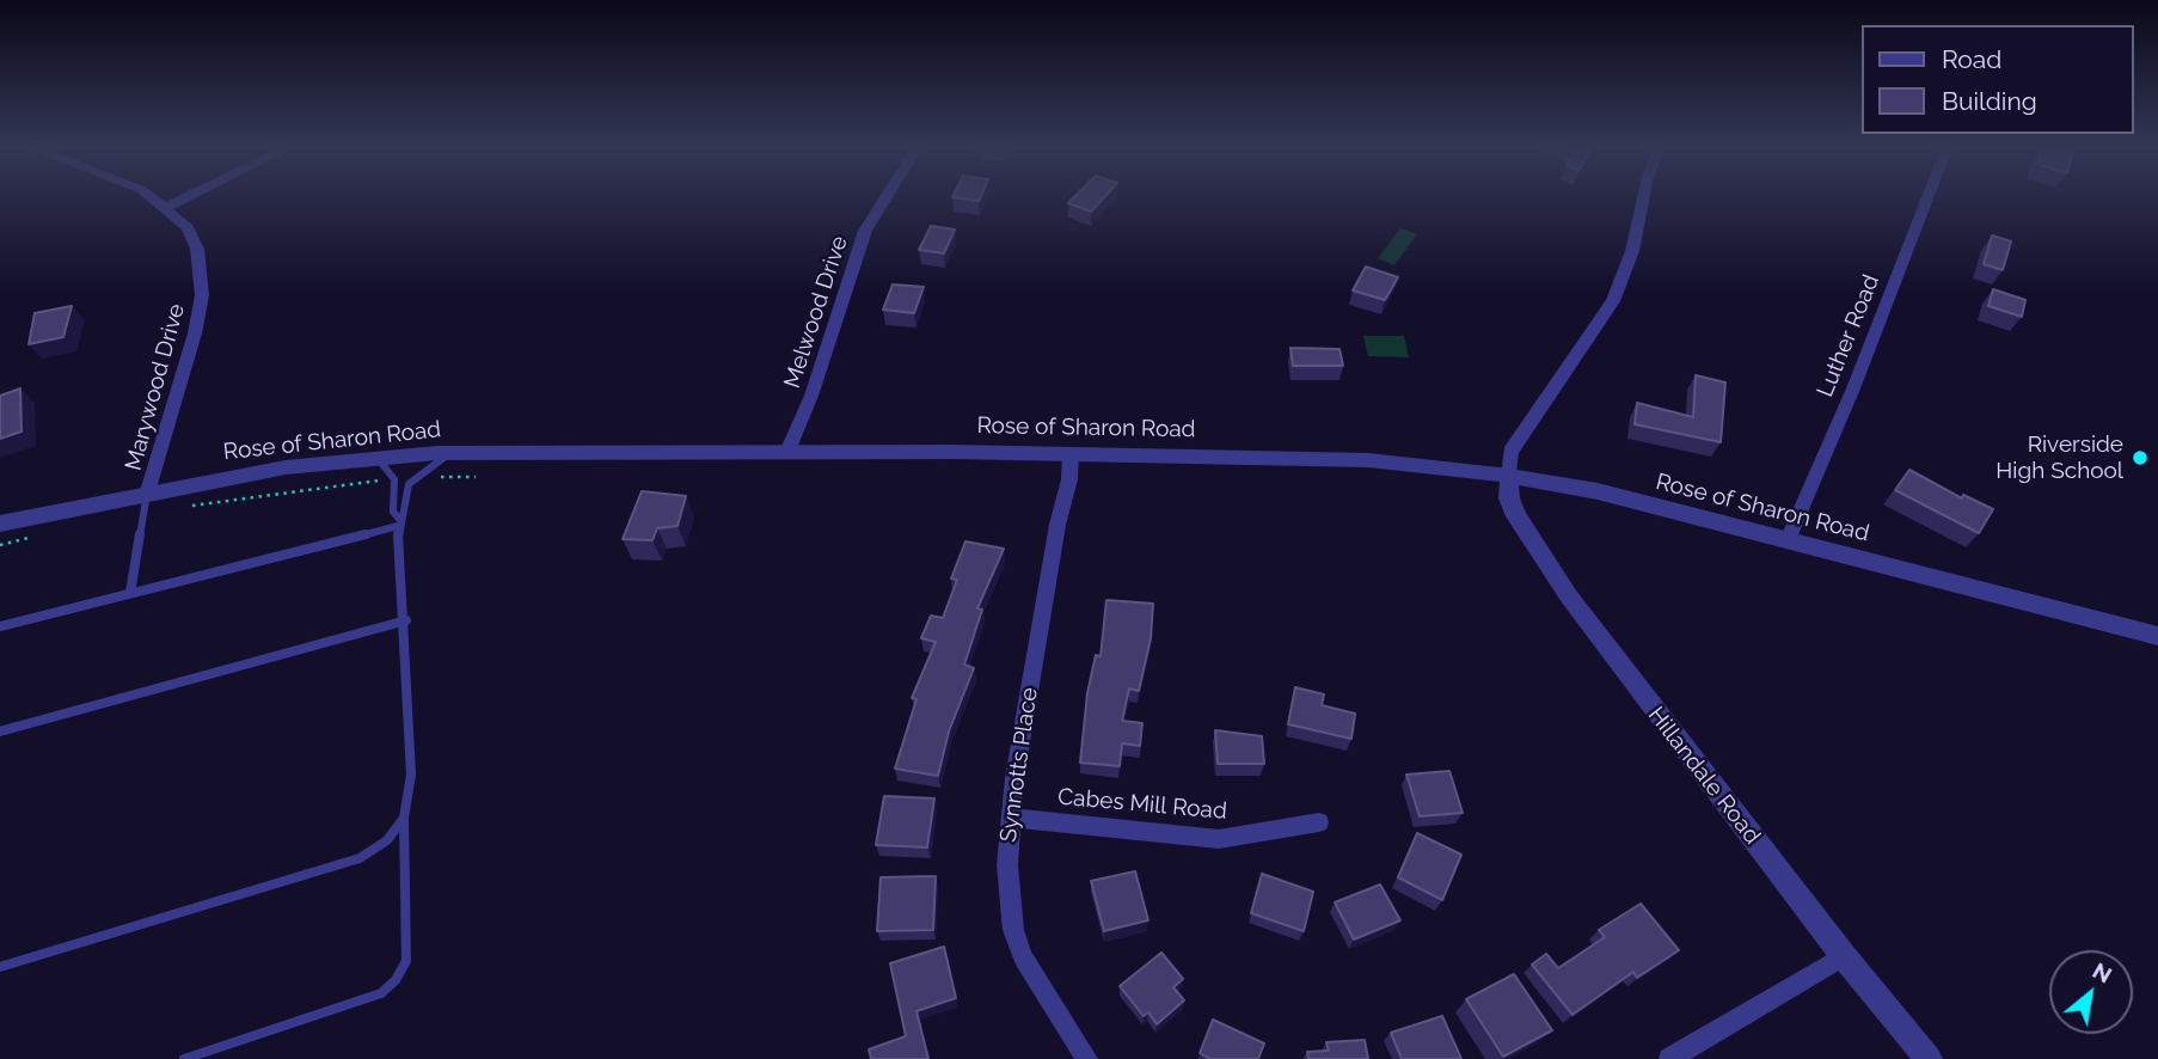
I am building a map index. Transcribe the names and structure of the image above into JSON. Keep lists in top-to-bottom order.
{
  "streets": {
    "street": [
      "Melwood Drive",
      "Luther Road",
      "Marywood Drive",
      "Rose of Sharon Road",
      "Synnotts Place",
      "Hillandale Road",
      "Cabes Mill Road"
    ]
  },
  "crossings": [
    ["Melwood Drive", "Rose of Sharon Road"],
    ["Luther Road", "Rose of Sharon Road"],
    ["Marywood Drive", "Rose of Sharon Road"],
    ["Rose of Sharon Road", "Synnotts Place"],
    ["Rose of Sharon Road", "Hillandale Road"],
    ["Synnotts Place", "Cabes Mill Road"]
  ],
  "places": ["Riverside High School"],
  "legend": ["Road", "Building"],
  "north": "top right"
}
